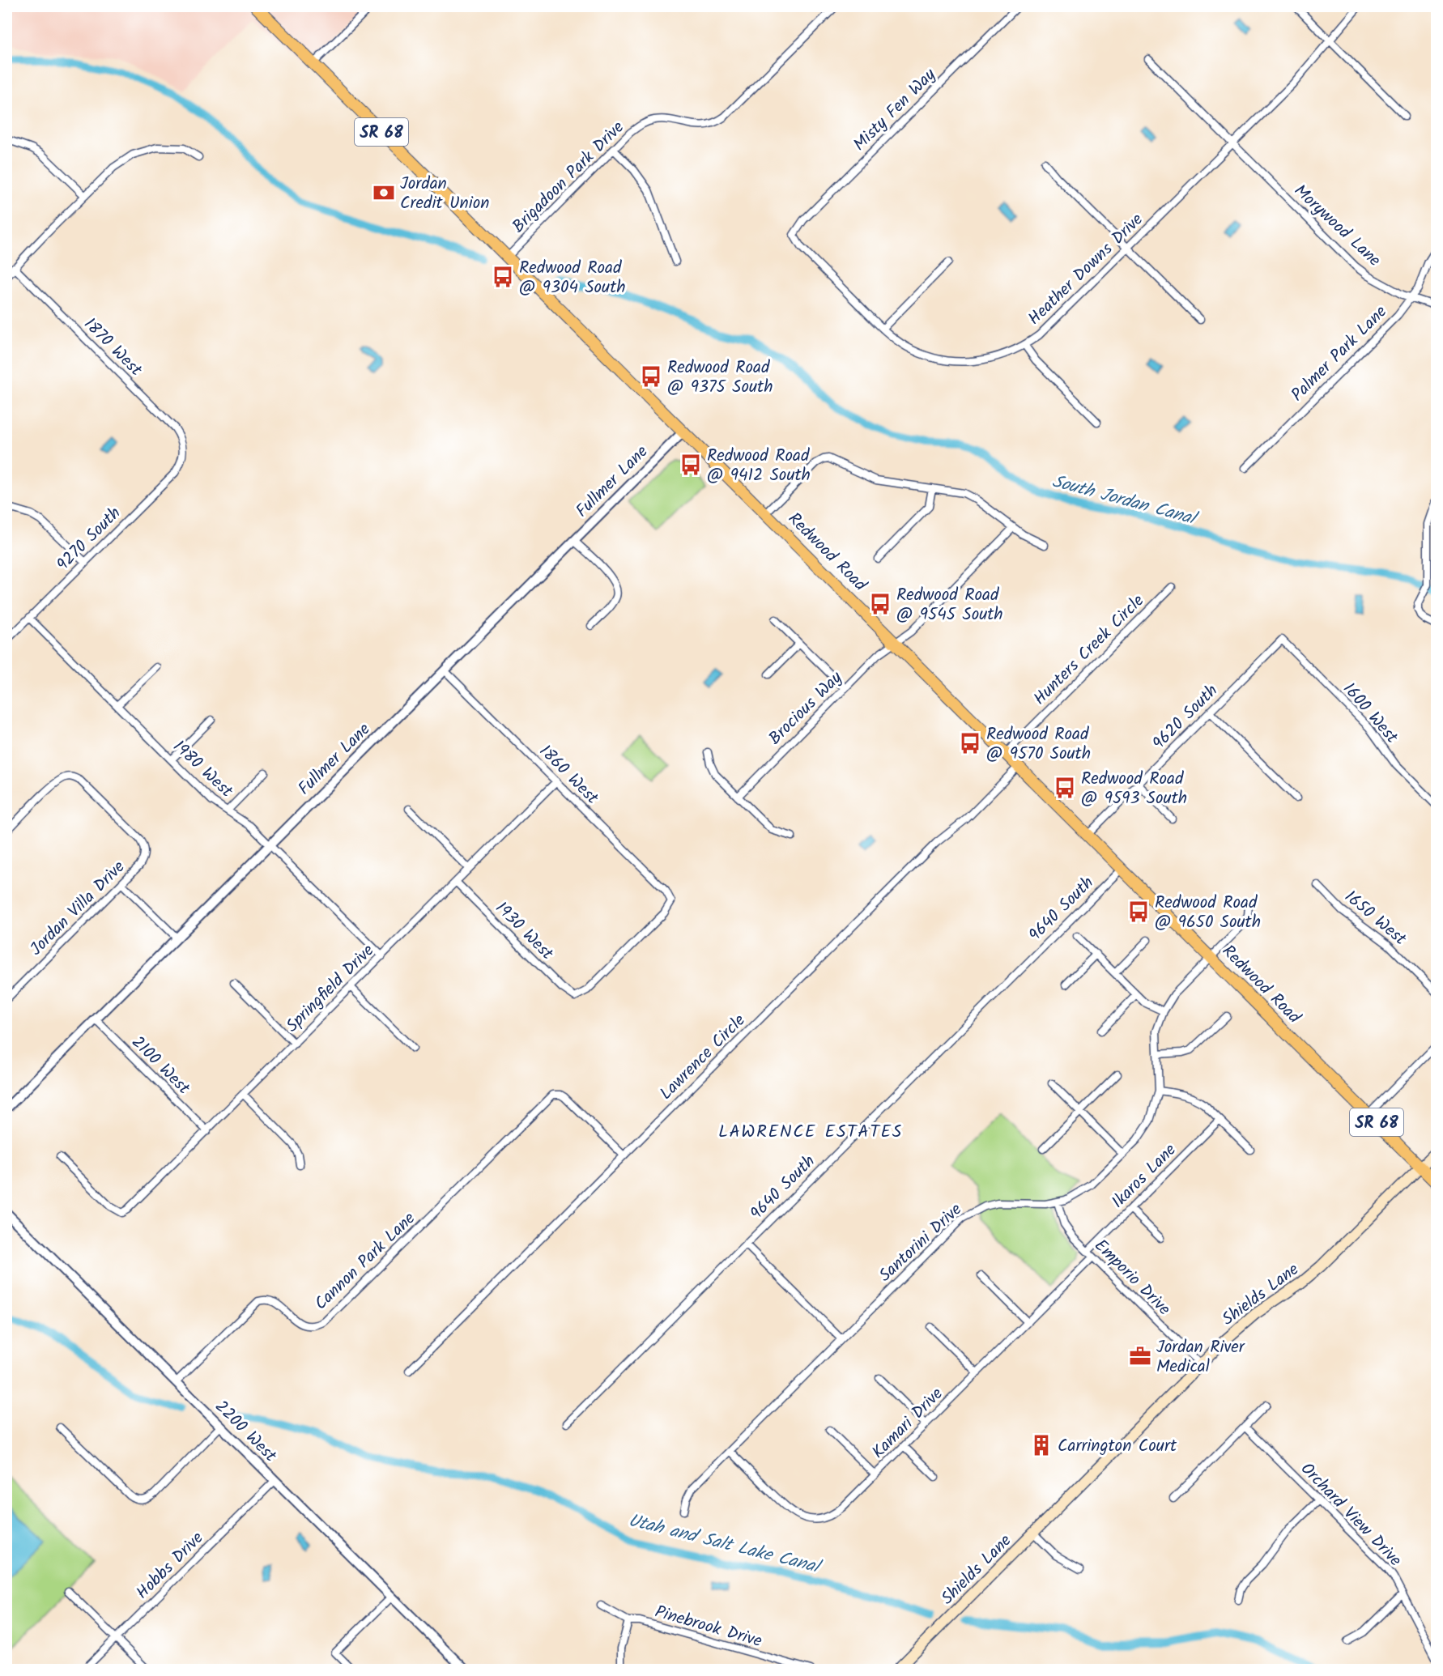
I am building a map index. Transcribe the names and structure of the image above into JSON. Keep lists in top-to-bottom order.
{
  "streets": {
    "main road": ["SR 68", "Redwood Road", "Shields Lane"],
    "street": [
      "Misty Fen Way",
      "Brigadoon Park Drive",
      "Morywood Lane",
      "Heather Downs Drive",
      "1870 West",
      "Palmer Park Lane",
      "Fullmer Lane",
      "9270 South",
      "Hunters Creek Circle",
      "Brocious Way",
      "1600 West",
      "9620 South",
      "1980 West",
      "1860 West",
      "Jordan Villa Drive",
      "9640 South",
      "1650 West",
      "1930 West",
      "Springfield Drive",
      "Lawrence Circle",
      "2100 West",
      "Ikaros Lane",
      "Santorini Drive",
      "Cannon Park Lane",
      "Emporio Drive",
      "Kamari Drive",
      "2200 West",
      "Orchard View Drive",
      "Hobbs Drive",
      "Pinebrook Drive"
    ]
  },
  "crossings": [
    ["Misty Fen Way", "Heather Downs Drive"],
    ["Brigadoon Park Drive", "Redwood Road"],
    ["Morywood Lane", "Heather Downs Drive"],
    ["Morywood Lane", "Palmer Park Lane"],
    ["1870 West", "9270 South"],
    ["Fullmer Lane", "Redwood Road"],
    ["Fullmer Lane", "1980 West"],
    ["Fullmer Lane", "1860 West"],
    ["Fullmer Lane", "2100 West"],
    ["9270 South", "1980 West"],
    ["Redwood Road", "Hunters Creek Circle"],
    ["Redwood Road", "Brocious Way"],
    ["Redwood Road", "9620 South"],
    ["Redwood Road", "9640 South"],
    ["Redwood Road", "Lawrence Circle"],
    ["Redwood Road", "Santorini Drive"],
    ["Redwood Road", "Shields Lane"],
    ["1600 West", "9620 South"],
    ["1980 West", "Springfield Drive"],
    ["1860 West", "1930 West"],
    ["1860 West", "Springfield Drive"],
    ["1930 West", "Springfield Drive"],
    ["Springfield Drive", "2100 West"],
    ["Lawrence Circle", "Cannon Park Lane"],
    ["Ikaros Lane", "Emporio Drive"],
    ["Ikaros Lane", "Kamari Drive"],
    ["Santorini Drive", "Emporio Drive"],
    ["Santorini Drive", "Kamari Drive"],
    ["Cannon Park Lane", "2200 West"],
    ["Emporio Drive", "Shields Lane"],
    ["Emporio Drive", "Kamari Drive"],
    ["2200 West", "Hobbs Drive"]
  ],
  "districts": ["LAWRENCE ESTATES"],
  "water": ["South Jordan Canal", "Utah and Salt Lake Canal"],
  "places": {
    "bank": ["Jordan Credit Union"],
    "bus stop": [
      "Redwood Road @ 9304 South",
      "Redwood Road @ 9375 South",
      "Redwood Road @ 9412 South",
      "Redwood Road @ 9545 South",
      "Redwood Road @ 9570 South",
      "Redwood Road @ 9593 South",
      "Redwood Road @ 9650 South"
    ],
    "office": ["Jordan River Medical"],
    "building": ["Carrington Court"]
  }
}
